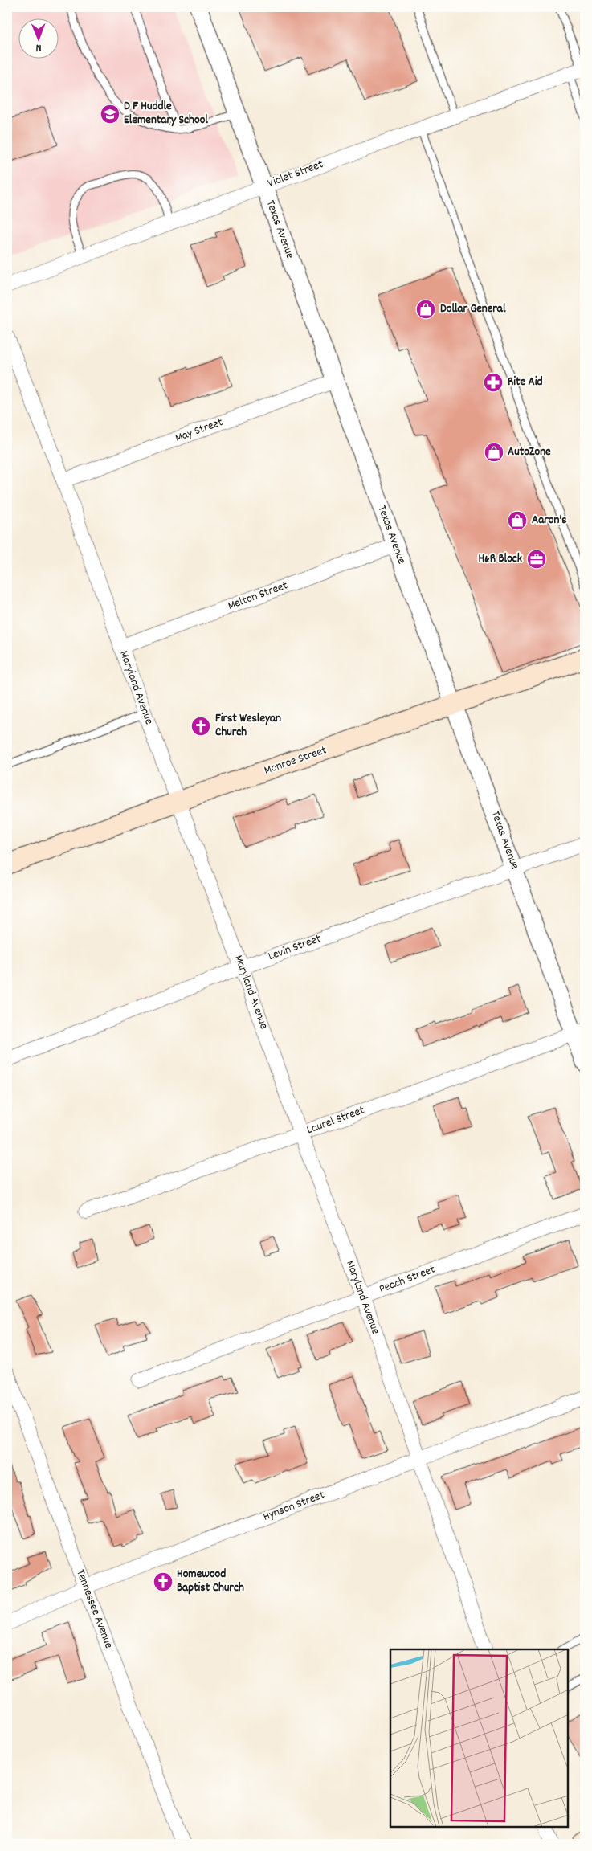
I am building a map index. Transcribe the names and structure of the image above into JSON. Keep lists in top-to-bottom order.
{
  "streets": {
    "main road": ["Monroe Street"],
    "street": [
      "Violet Street",
      "Texas Avenue",
      "May Street",
      "Melton Street",
      "Maryland Avenue",
      "Levin Street",
      "Laurel Street",
      "Peach Street",
      "Hynson Street",
      "Tennessee Avenue"
    ]
  },
  "crossings": [
    ["Violet Street", "Texas Avenue"],
    ["Texas Avenue", "May Street"],
    ["Texas Avenue", "Melton Street"],
    ["Texas Avenue", "Monroe Street"],
    ["Texas Avenue", "Levin Street"],
    ["Texas Avenue", "Laurel Street"],
    ["May Street", "Maryland Avenue"],
    ["Melton Street", "Maryland Avenue"],
    ["Maryland Avenue", "Monroe Street"],
    ["Maryland Avenue", "Levin Street"],
    ["Maryland Avenue", "Laurel Street"],
    ["Maryland Avenue", "Peach Street"],
    ["Maryland Avenue", "Hynson Street"],
    ["Hynson Street", "Tennessee Avenue"]
  ],
  "places": {
    "school or university": ["D F Huddle Elementary School"],
    "shop": ["Dollar General", "AutoZone", "Aaron's"],
    "pharmacy": ["Rite Aid"],
    "office": ["H&R Block"],
    "church": ["First Wesleyan Church", "Homewood Baptist Church"]
  },
  "north": "bottom"
}
